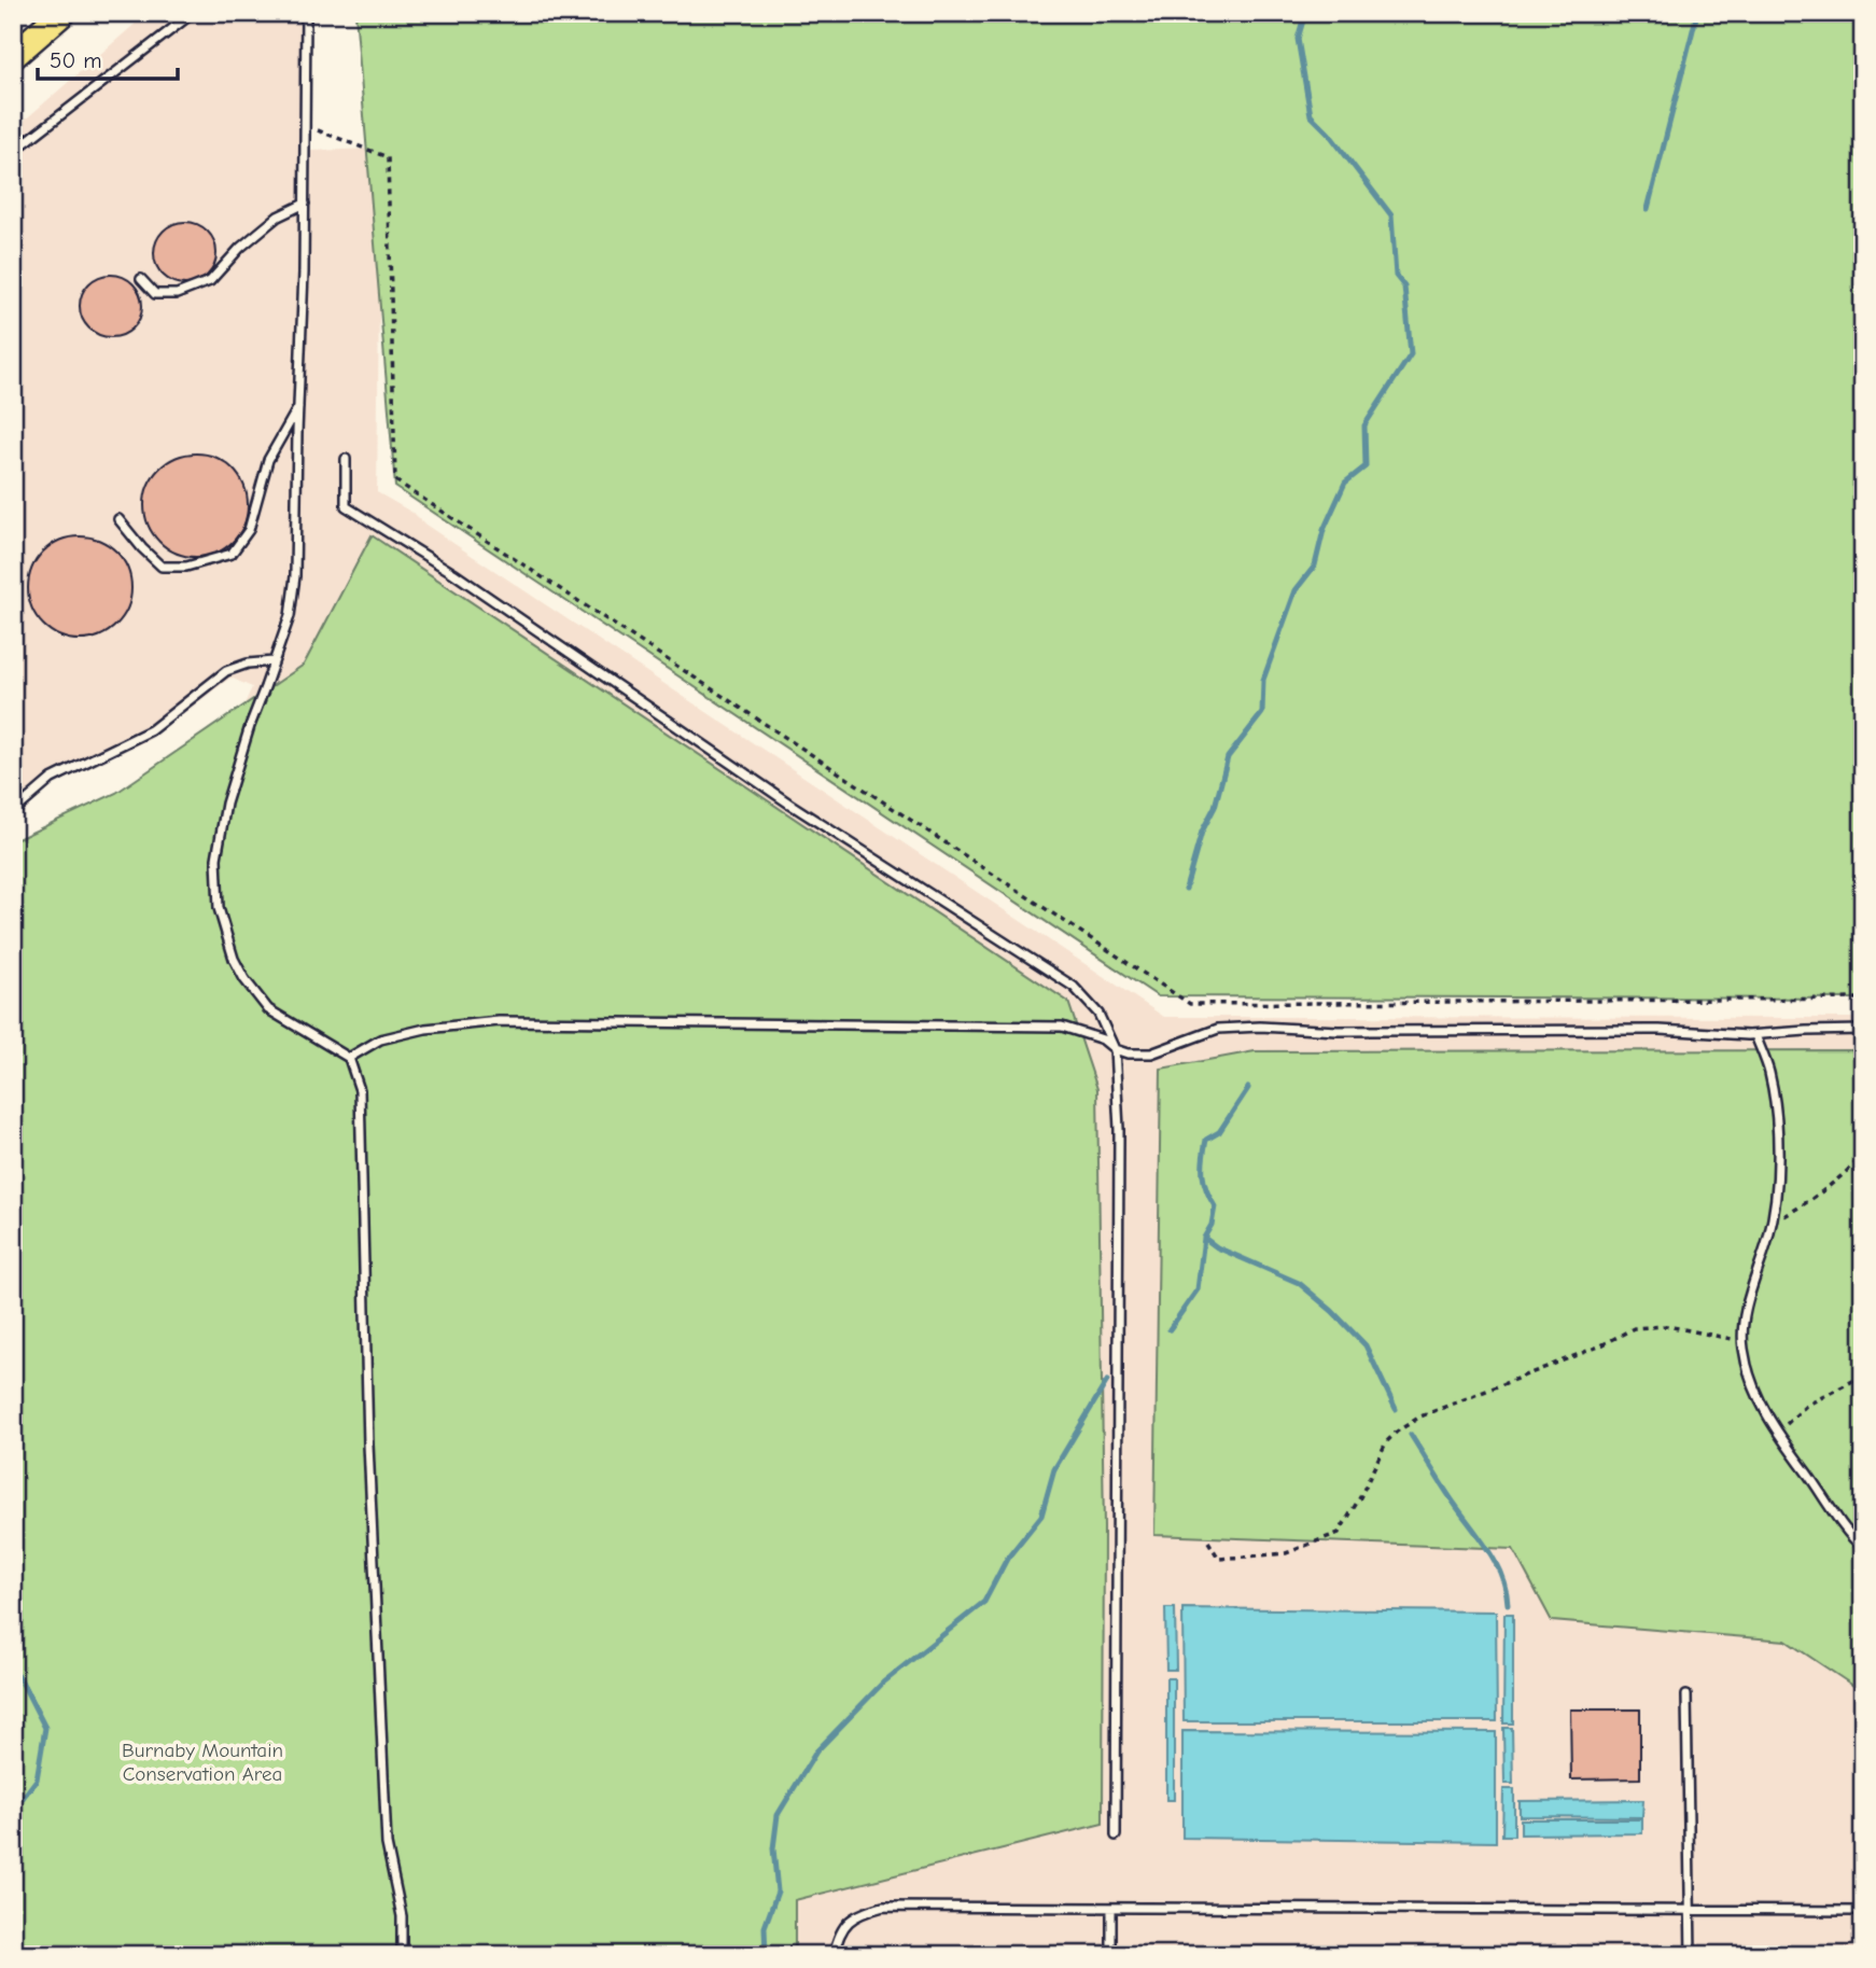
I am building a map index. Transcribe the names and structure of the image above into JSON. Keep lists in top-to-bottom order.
{
  "parks": ["Burnaby Mountain Conservation Area"],
  "scale_bar": "50 m"
}
